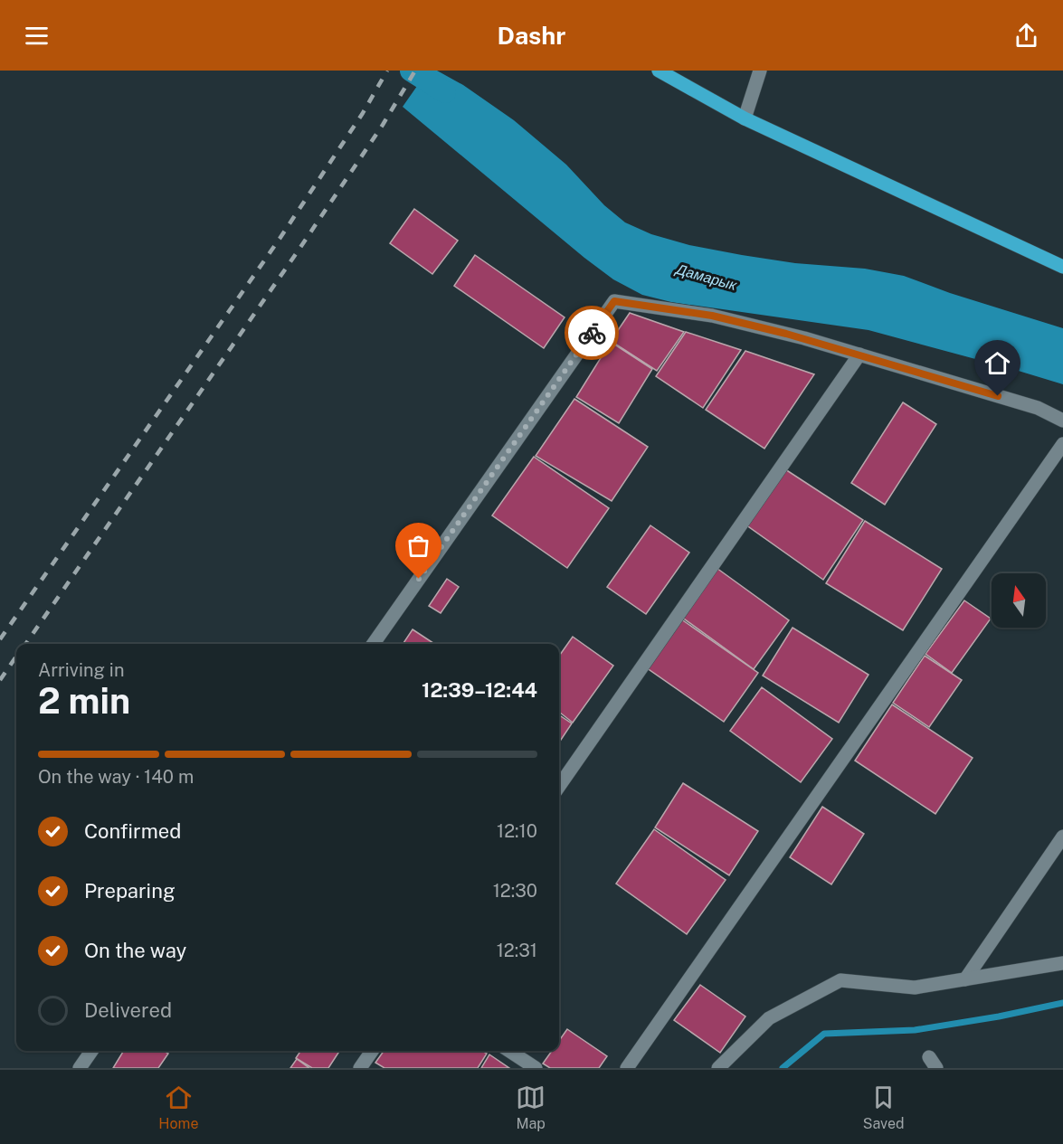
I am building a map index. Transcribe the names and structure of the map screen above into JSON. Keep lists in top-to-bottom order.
{
  "water": ["Дамарык"],
  "north": "top",
  "page": {
    "header": "Dashr",
    "heading": ["2 min", "Arriving in", "12:39–12:44"],
    "bar": "On the way · 140 m",
    "list": [
      ["Confirmed", "12:10"],
      ["Preparing", "12:30"],
      ["On the way", "12:31"],
      "Delivered"
    ],
    "tabs": ["Home", "Map", "Saved"]
  }
}
